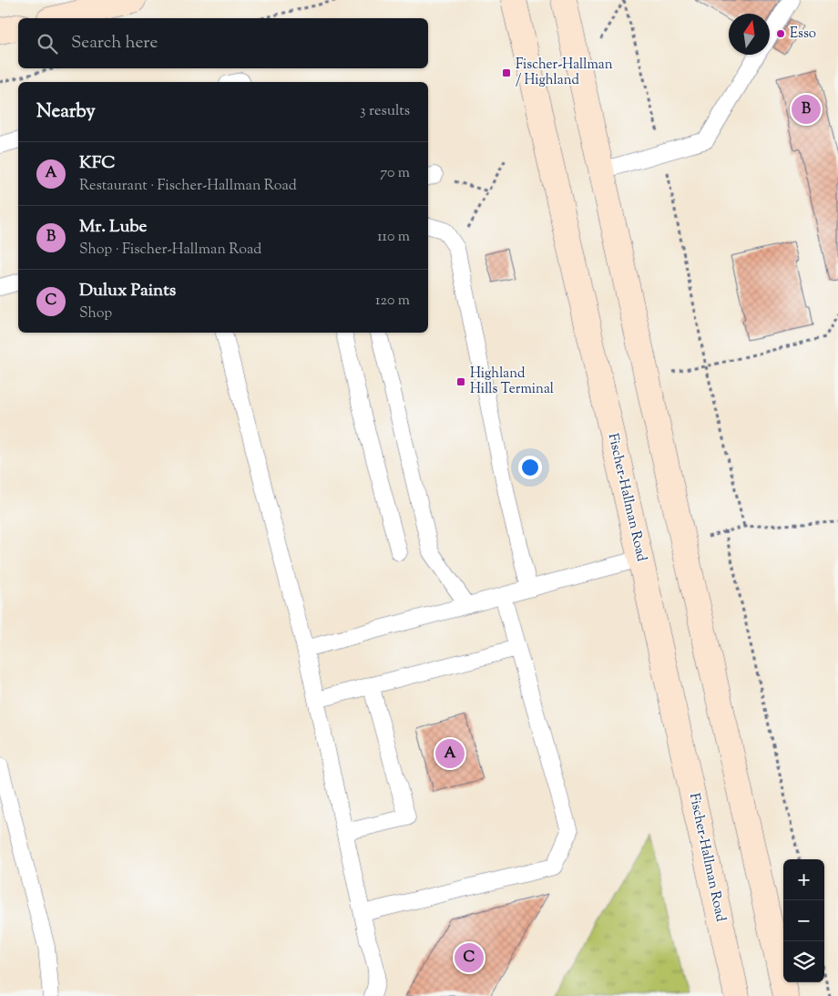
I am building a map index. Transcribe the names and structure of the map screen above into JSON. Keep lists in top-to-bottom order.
{
  "streets": {
    "main road": ["Fischer-Hallman Road"]
  },
  "places": {
    "other": ["Esso"],
    "transit": ["Fischer-Hallman / Highland", "Highland Hills Terminal"]
  },
  "north": "top",
  "page": {
    "search": "Search here",
    "heading": ["Nearby", "3 results"],
    "pins": ["B", "A", "C"],
    "list": [
      {
        "mark": "A",
        "name": "KFC",
        "note": "Restaurant · Fischer-Hallman Road",
        "value": "70 m"
      },
      {
        "mark": "B",
        "name": "Mr. Lube",
        "note": "Shop · Fischer-Hallman Road",
        "value": "110 m"
      },
      {
        "mark": "C",
        "name": "Dulux Paints",
        "note": "Shop",
        "value": "120 m"
      }
    ],
    "map_buttons": ["+", "−"]
  }
}
